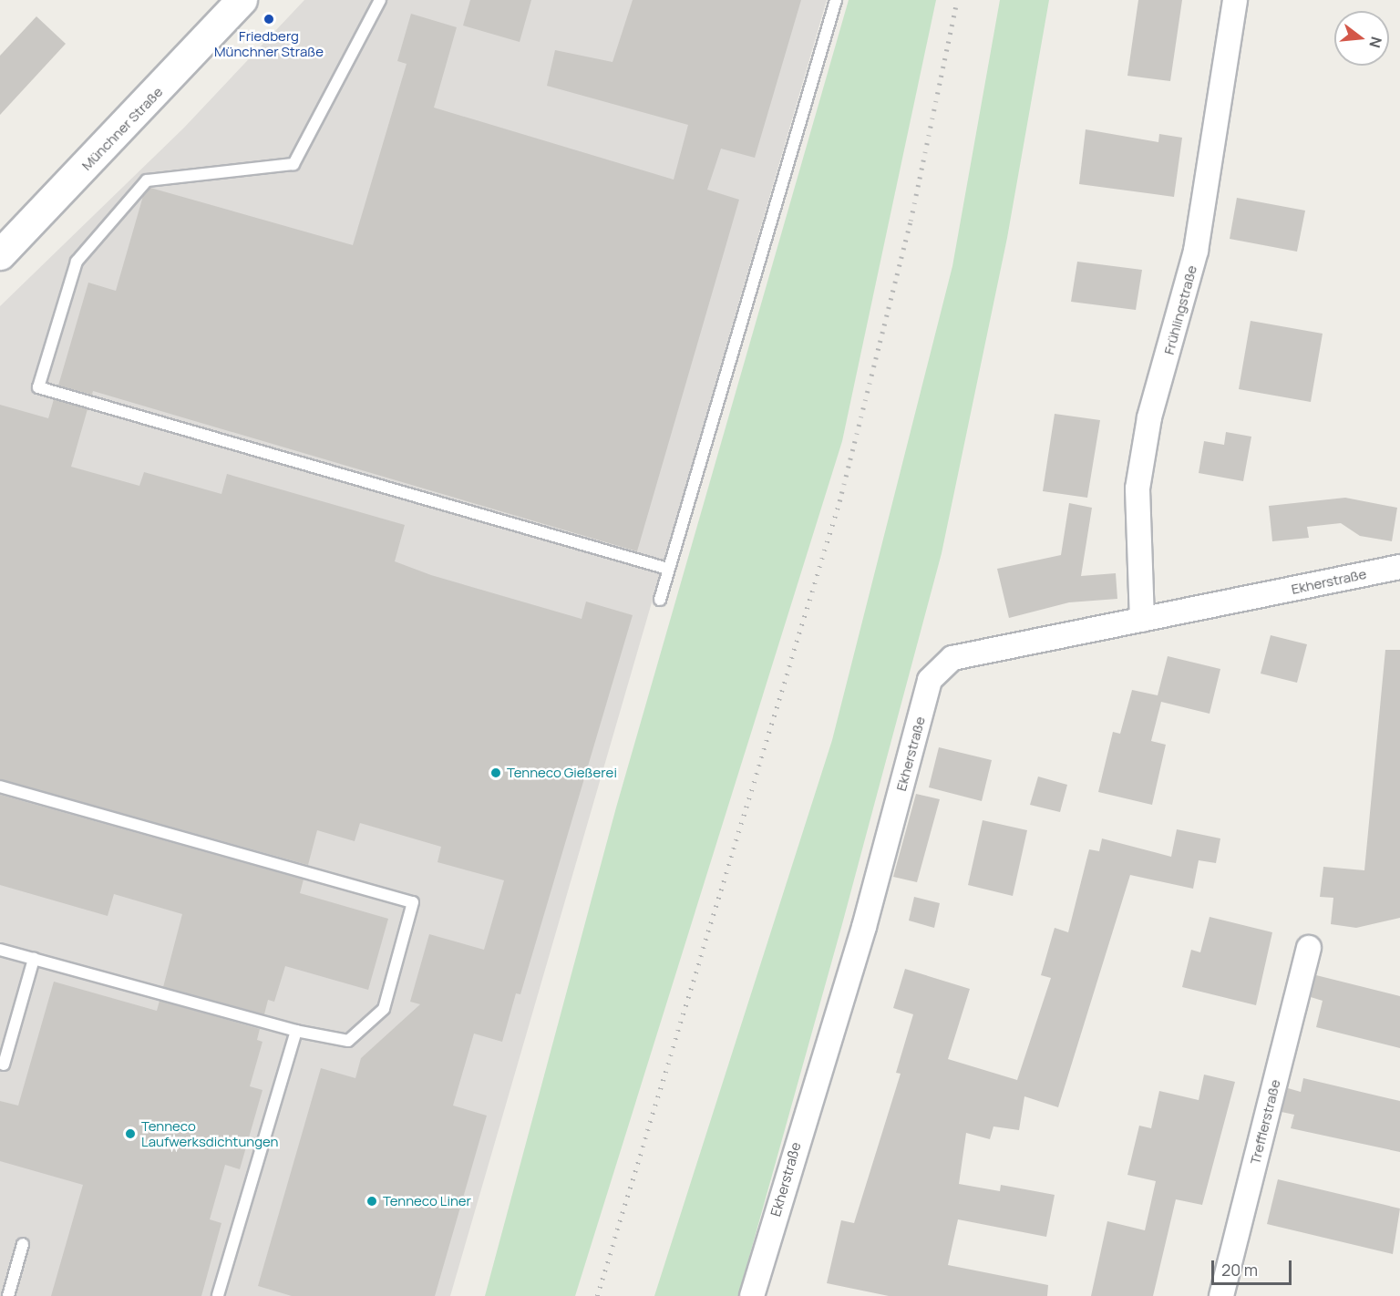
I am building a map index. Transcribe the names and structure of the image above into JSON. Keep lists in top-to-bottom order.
{
  "streets": {
    "main road": ["Münchner Straße"],
    "street": ["Frühlingstraße", "Ekherstraße", "Trefflerstraße"]
  },
  "crossings": [
    ["Frühlingstraße", "Ekherstraße"]
  ],
  "places": [
    "Friedberg Münchner Straße",
    "Tenneco Gießerei",
    "Tenneco Laufwerksdichtungen",
    "Tenneco Liner"
  ],
  "scale_bar": "20 m",
  "north": "right"
}
